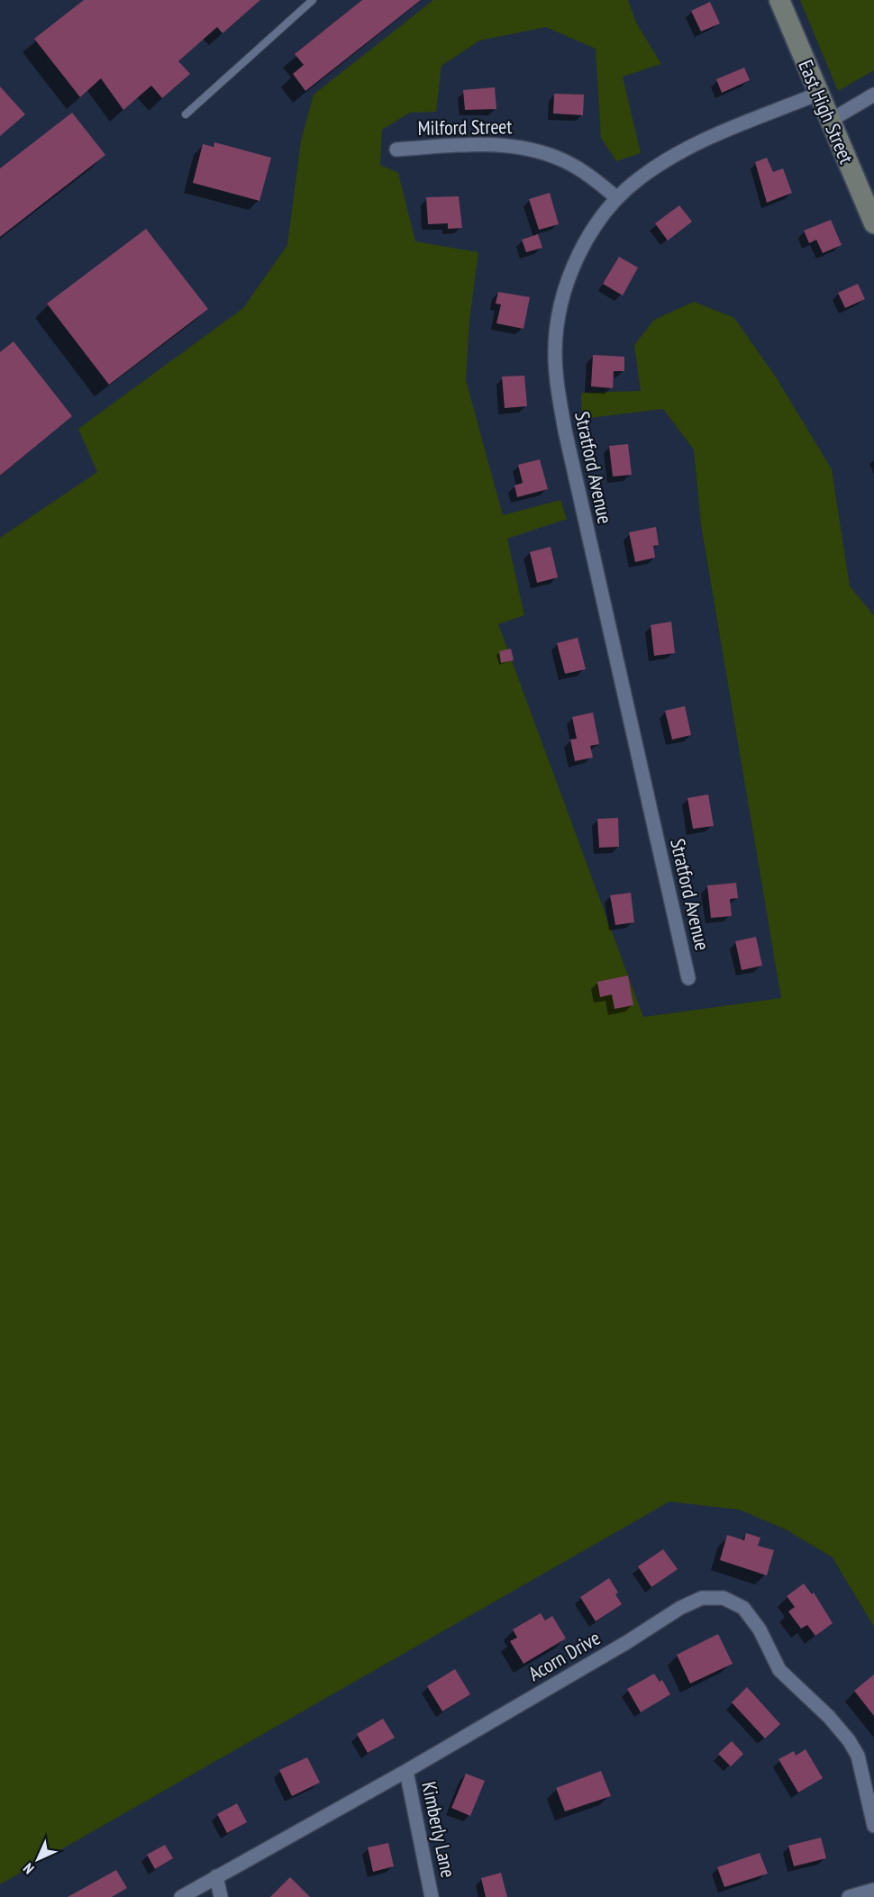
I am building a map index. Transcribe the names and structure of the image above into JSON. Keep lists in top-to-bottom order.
{
  "streets": {
    "main road": ["East High Street"],
    "street": [
      "Milford Street",
      "Stratford Avenue",
      "Acorn Drive",
      "Kimberly Lane"
    ]
  },
  "crossings": [
    ["East High Street", "Stratford Avenue"],
    ["Milford Street", "Stratford Avenue"],
    ["Acorn Drive", "Kimberly Lane"]
  ],
  "north": "bottom left"
}
